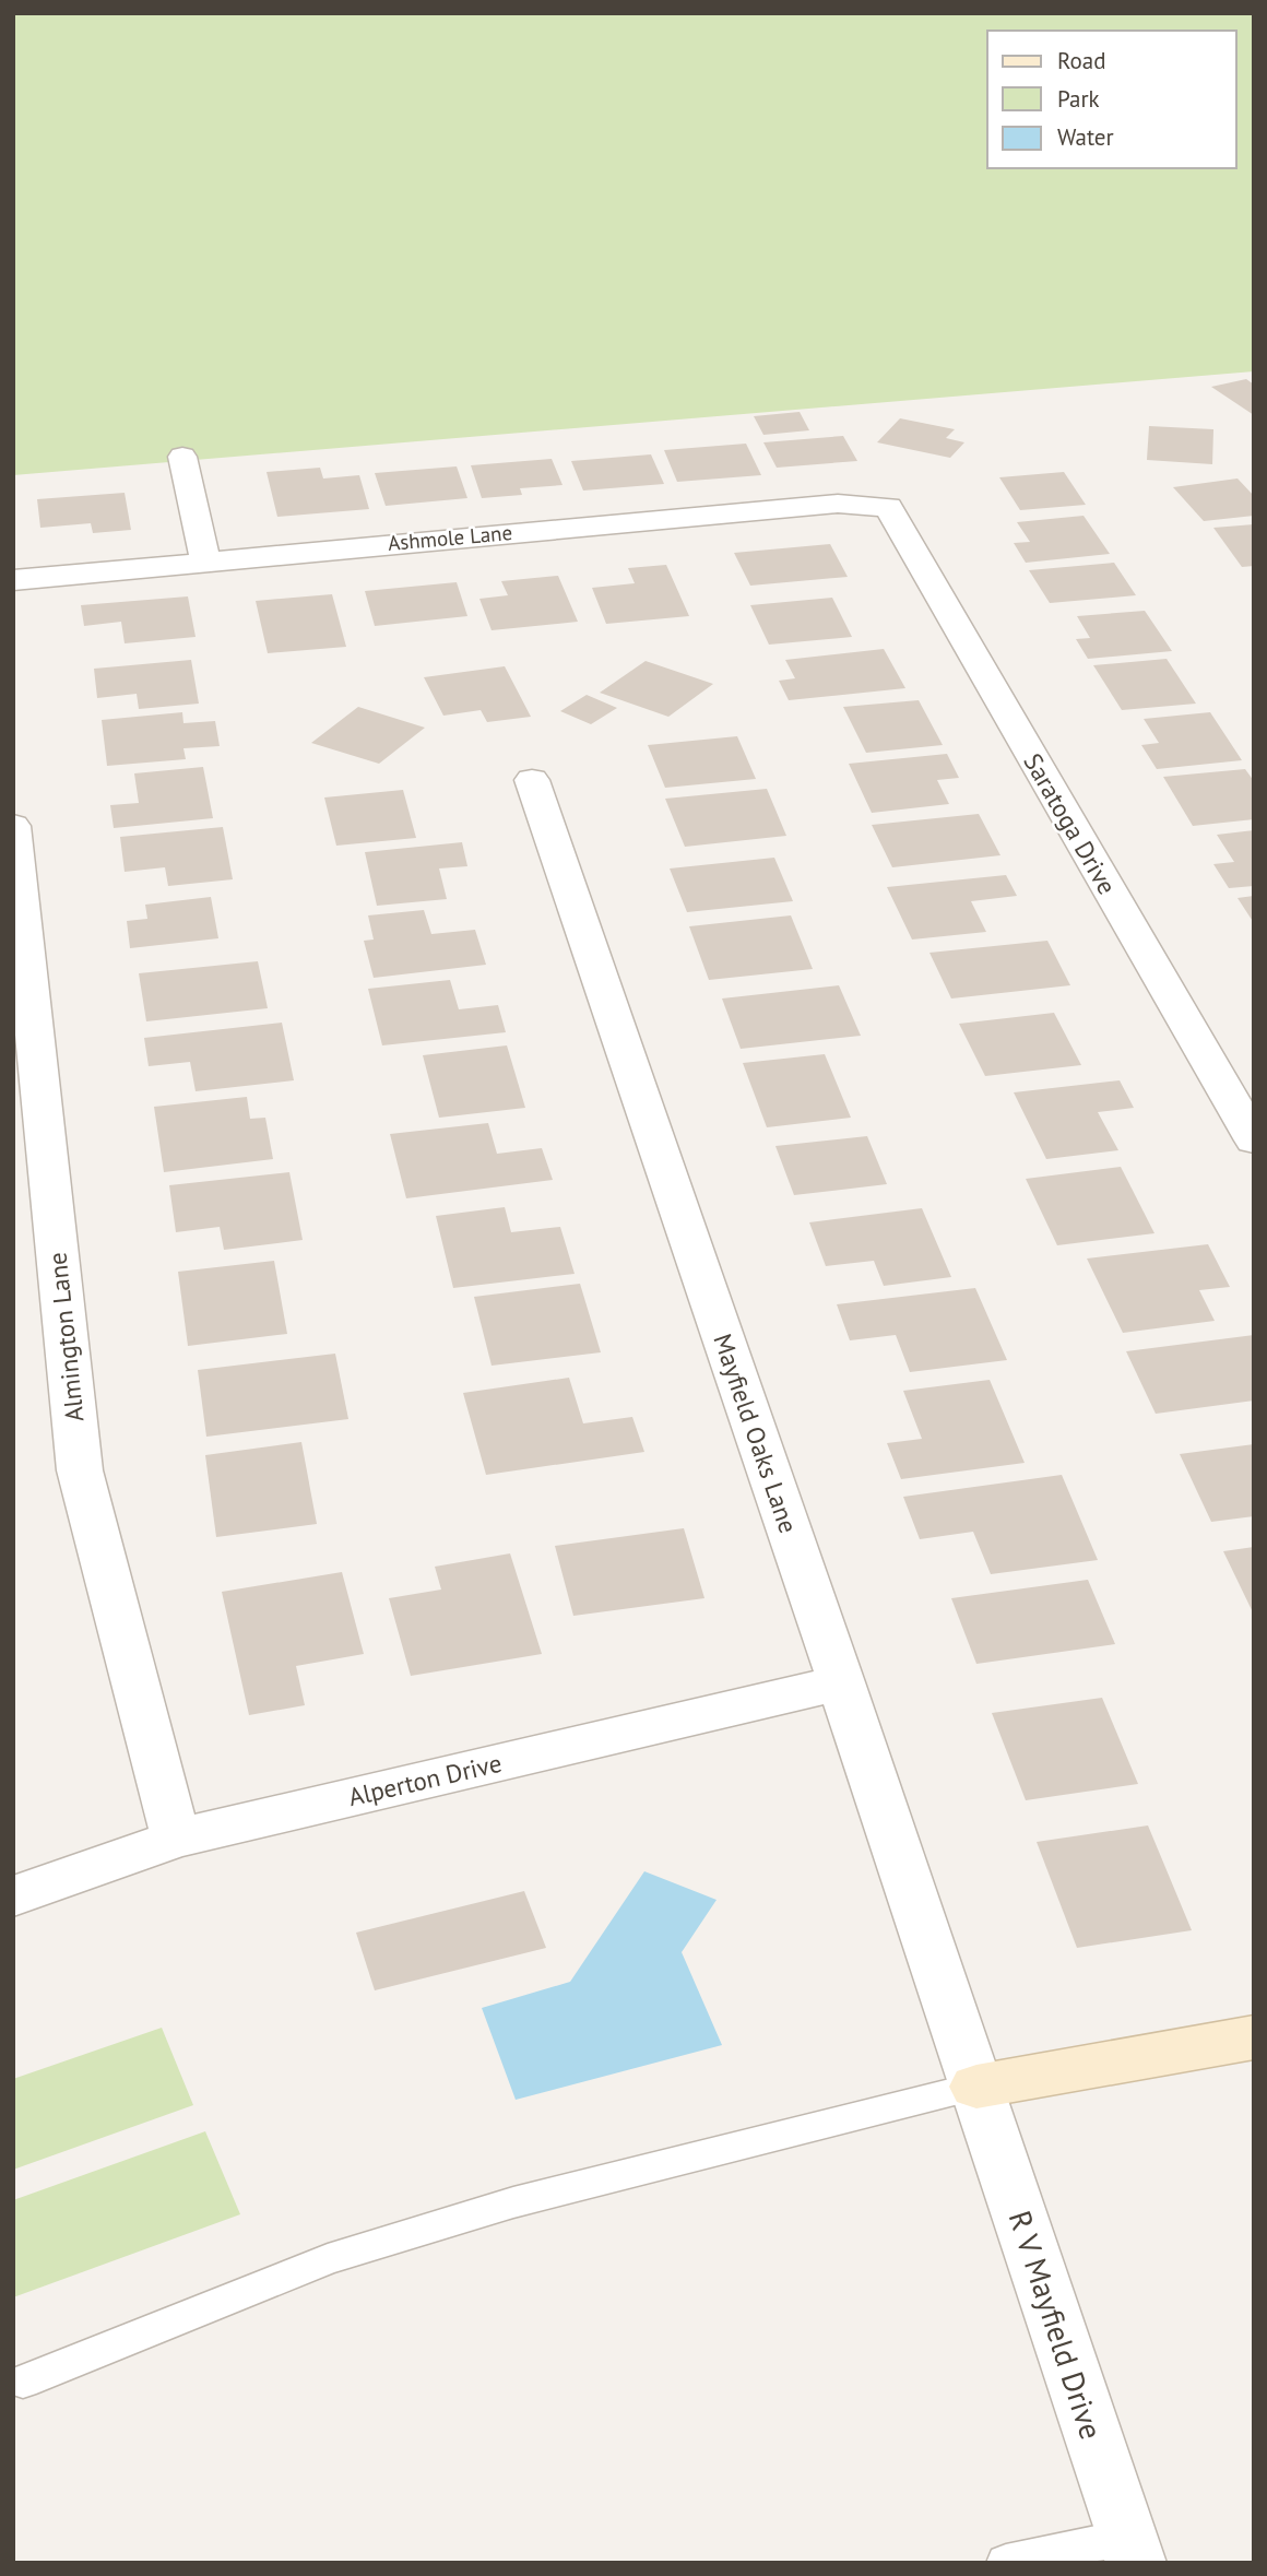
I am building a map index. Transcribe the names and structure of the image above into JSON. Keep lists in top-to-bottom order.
{
  "streets": {
    "street": [
      "Ashmole Lane",
      "Saratoga Drive",
      "Almington Lane",
      "Mayfield Oaks Lane",
      "Alperton Drive",
      "R V Mayfield Drive"
    ]
  },
  "crossings": [
    ["Ashmole Lane", "Saratoga Drive"],
    ["Almington Lane", "Alperton Drive"],
    ["Mayfield Oaks Lane", "Alperton Drive"],
    ["Mayfield Oaks Lane", "R V Mayfield Drive"]
  ],
  "legend": ["Road", "Park", "Water"]
}
